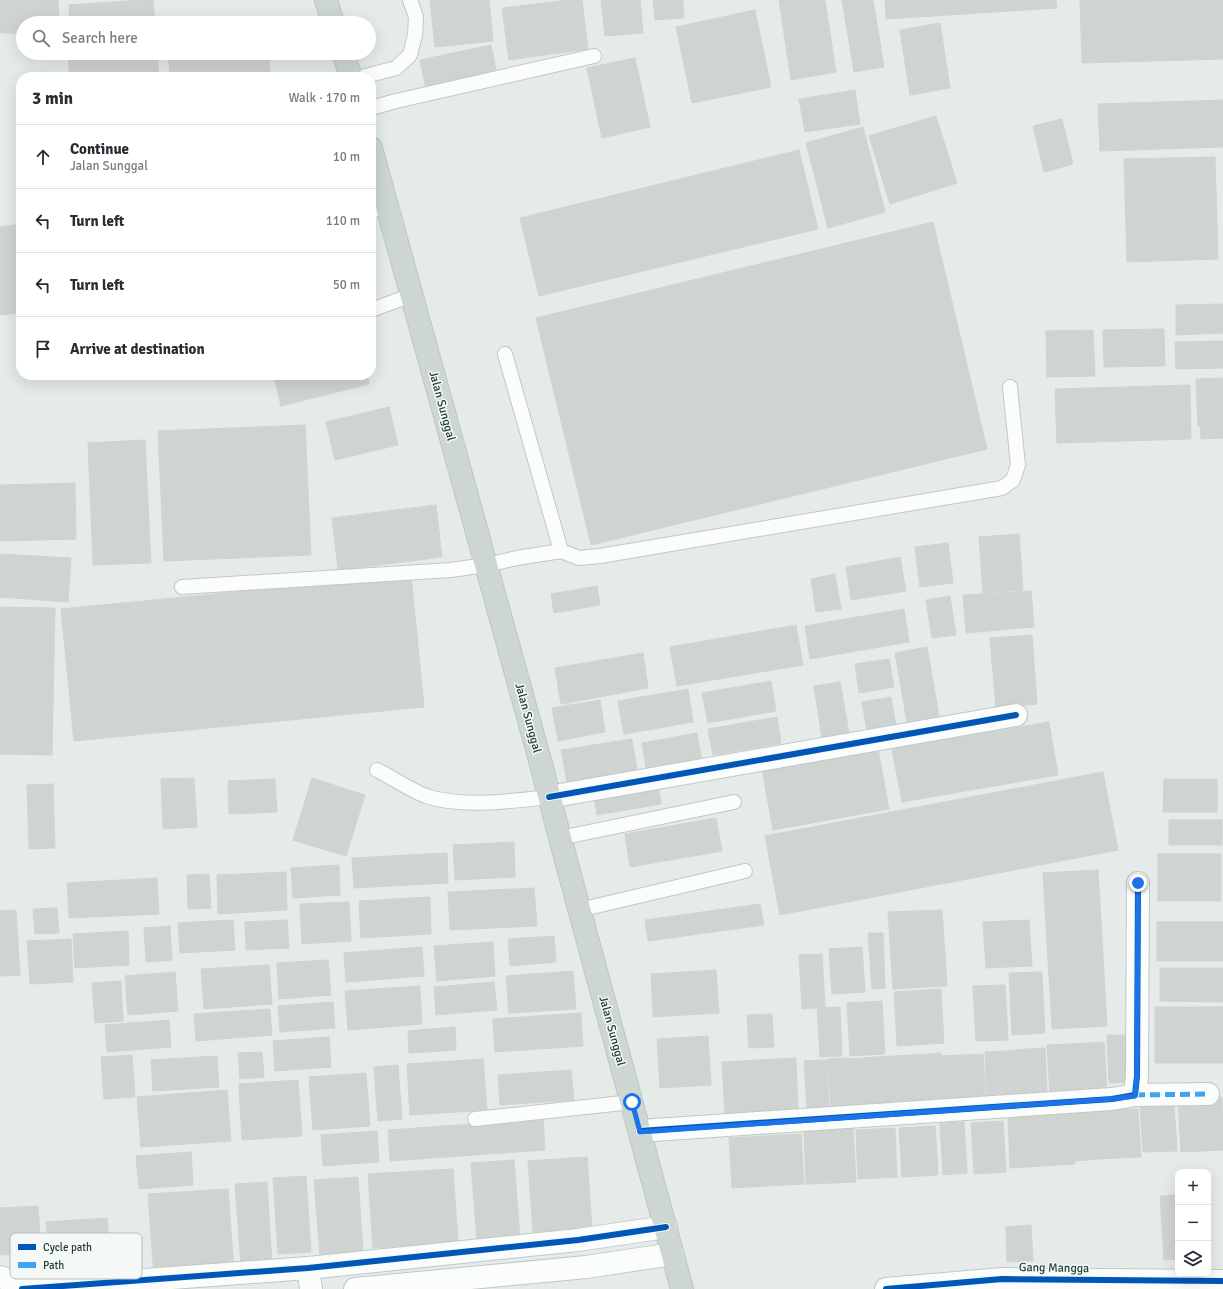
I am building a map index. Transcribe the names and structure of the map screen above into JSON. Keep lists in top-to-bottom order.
{
  "streets": {
    "main road": ["Jalan Sunggal"],
    "street": ["Gang Mangga"]
  },
  "legend": ["Cycle path", "Path"],
  "page": {
    "search": "Search here",
    "heading": ["3 min", "Walk · 170 m"],
    "list": [
      ["Continue", "Jalan Sunggal", "10 m"],
      ["Turn left", "110 m"],
      ["Turn left", "50 m"],
      "Arrive at destination"
    ],
    "map_buttons": ["+", "−"]
  }
}
